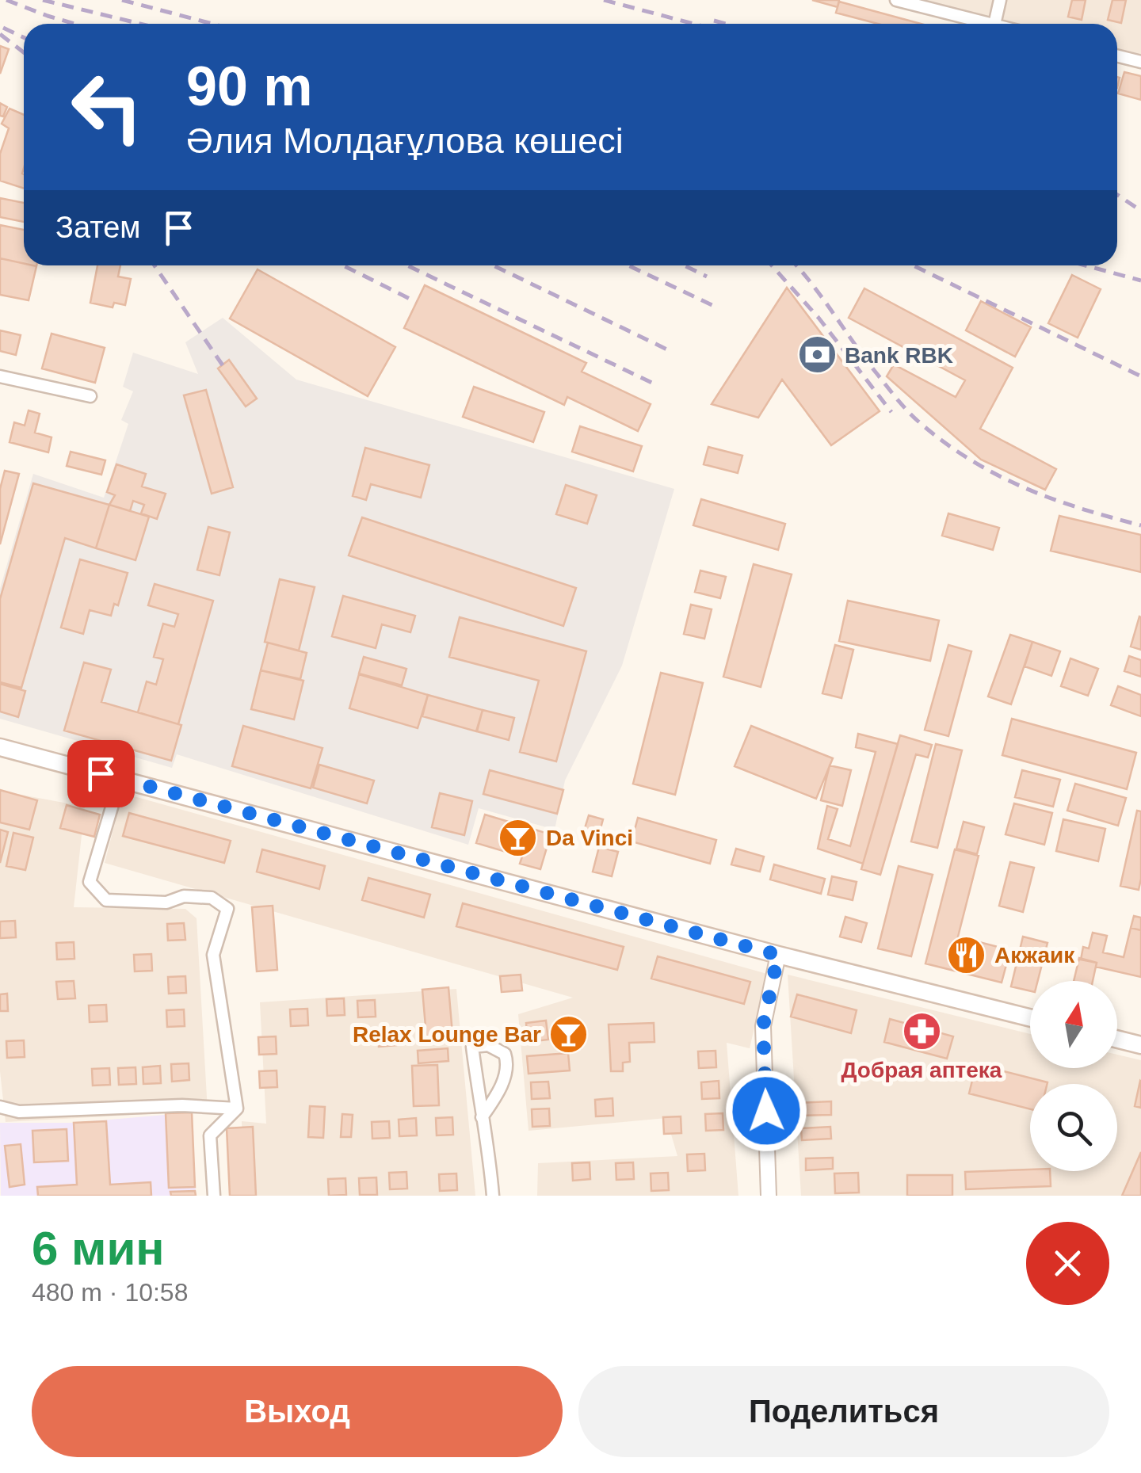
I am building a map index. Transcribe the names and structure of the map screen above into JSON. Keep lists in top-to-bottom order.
{
  "places": {
    "bank": ["Bank RBK"],
    "bar": ["Da Vinci", "Relax Lounge Bar"],
    "restaurant": ["Акжаик"],
    "pharmacy": ["Добрая аптека"]
  },
  "north": "top",
  "page": {
    "turn": ["90 m", "Әлия Молдағұлова көшесі"],
    "then": "Затем",
    "heading": ["6 мин", "480 m · 10:58"],
    "buttons": ["Выход", "Поделиться"]
  }
}
